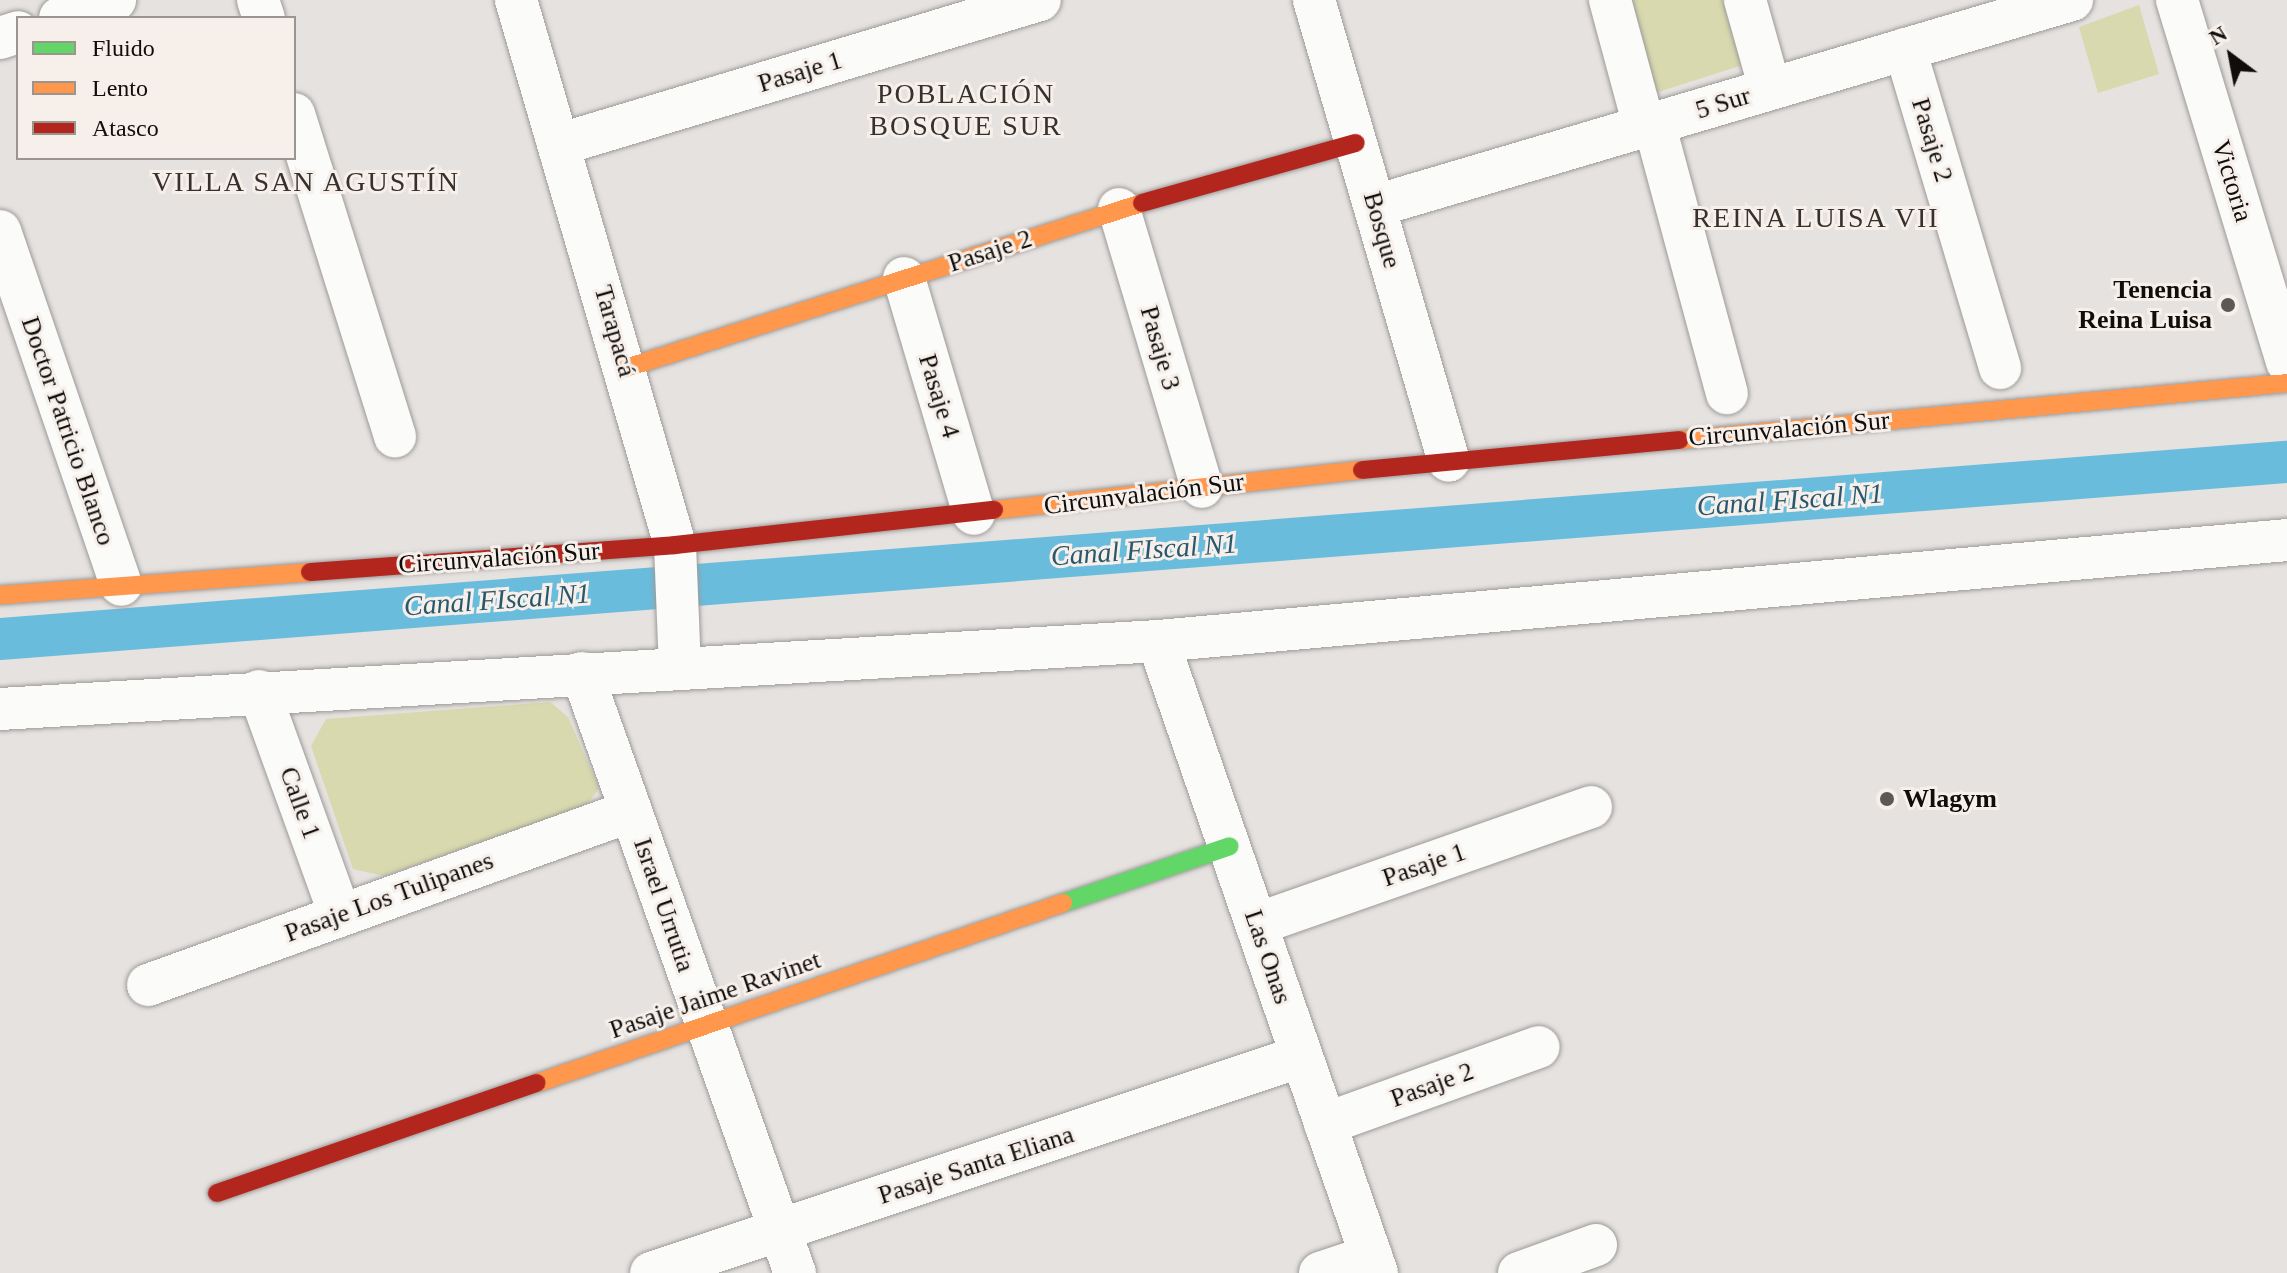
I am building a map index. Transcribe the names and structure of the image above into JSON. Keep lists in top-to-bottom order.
{
  "streets": {
    "street": [
      "Pasaje 1",
      "5 Sur",
      "Pasaje 2",
      "Victoria",
      "Bosque",
      "Tarapacá",
      "Pasaje 3",
      "Pasaje 4",
      "Circunvalación Sur",
      "Doctor Patricio Blanco",
      "Calle 1",
      "Pasaje Los Tulipanes",
      "Israel Urrutia",
      "Las Onas",
      "Pasaje Jaime Ravinet",
      "Pasaje Santa Eliana"
    ]
  },
  "crossings": [
    ["Pasaje 1", "Tarapacá"],
    ["Pasaje 1", "Las Onas"],
    ["5 Sur", "Pasaje 2"],
    ["5 Sur", "Bosque"],
    ["Pasaje 2", "Bosque"],
    ["Pasaje 2", "Tarapacá"],
    ["Pasaje 2", "Pasaje 3"],
    ["Pasaje 2", "Pasaje 4"],
    ["Pasaje 2", "Las Onas"],
    ["Bosque", "Circunvalación Sur"],
    ["Tarapacá", "Circunvalación Sur"],
    ["Pasaje 3", "Circunvalación Sur"],
    ["Pasaje 4", "Circunvalación Sur"],
    ["Circunvalación Sur", "Doctor Patricio Blanco"],
    ["Calle 1", "Pasaje Los Tulipanes"],
    ["Pasaje Los Tulipanes", "Israel Urrutia"],
    ["Israel Urrutia", "Pasaje Jaime Ravinet"],
    ["Israel Urrutia", "Pasaje Santa Eliana"],
    ["Las Onas", "Pasaje Jaime Ravinet"],
    ["Las Onas", "Pasaje Santa Eliana"]
  ],
  "districts": ["POBLACIÓN BOSQUE SUR", "VILLA SAN AGUSTÍN", "REINA LUISA VII"],
  "water": ["Canal FIscal N1"],
  "places": ["Tenencia Reina Luisa", "Wlagym"],
  "legend": ["Fluido", "Lento", "Atasco"],
  "north": "top left"
}
